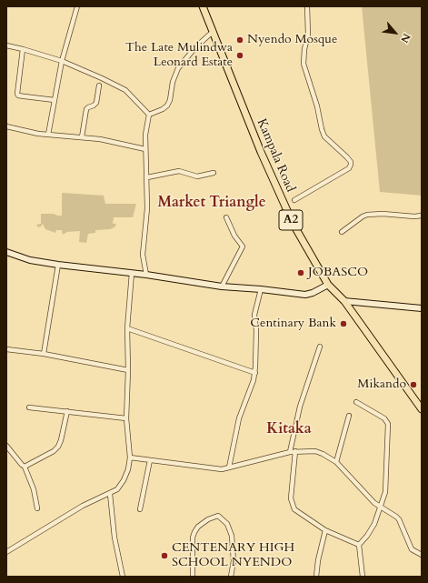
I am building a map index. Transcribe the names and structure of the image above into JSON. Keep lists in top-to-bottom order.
{
  "streets": {
    "main road": ["Kampala Road", "A2"]
  },
  "districts": ["Market Triangle", "Kitaka"],
  "places": [
    "Nyendo Mosque",
    "The Late Mulindwa Leonard Estate",
    "JOBASCO",
    "Centinary Bank",
    "Mikando",
    "CENTENARY HIGH SCHOOL NYENDO"
  ],
  "north": "bottom right"
}
